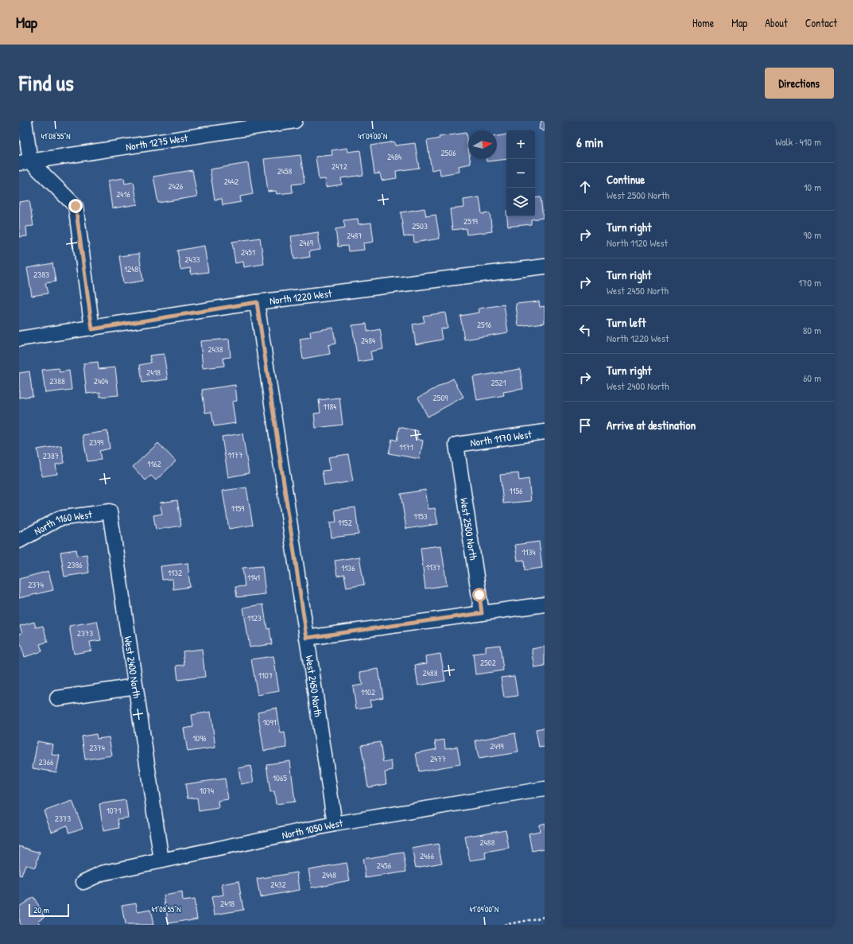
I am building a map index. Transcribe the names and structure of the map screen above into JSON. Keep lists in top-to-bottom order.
{
  "streets": {
    "street": [
      "North 1275 West",
      "North 1220 West",
      "North 1170 West",
      "North 1160 West",
      "West 2500 North",
      "West 2400 North",
      "West 2450 North",
      "North 1050 West"
    ]
  },
  "crossings": [
    ["North 1220 West", "West 2450 North"],
    ["North 1170 West", "West 2500 North"],
    ["North 1160 West", "West 2400 North"],
    ["West 2400 North", "North 1050 West"],
    ["West 2450 North", "North 1050 West"]
  ],
  "house_numbers": [
    "2506",
    "2484",
    "2472",
    "2458",
    "2442",
    "2426",
    "2416",
    "2519",
    "2503",
    "2487",
    "2469",
    "2451",
    "2433",
    "1248",
    "2383",
    "2516",
    "2484",
    "2438",
    "2418",
    "2388",
    "2404",
    "2521",
    "2509",
    "1184",
    "2399",
    "1171",
    "1177",
    "2387",
    "1162",
    "1156",
    "1159",
    "1153",
    "1152",
    "1134",
    "2386",
    "1137",
    "1136",
    "1132",
    "1141",
    "2374",
    "1123",
    "2373",
    "2502",
    "2488",
    "1107",
    "1102",
    "1091",
    "1096",
    "2499",
    "2374",
    "2477",
    "2366",
    "1065",
    "1074",
    "1071",
    "2373",
    "2488",
    "2466",
    "2456",
    "2448",
    "2432",
    "2418"
  ],
  "scale_bar": "20 m",
  "north": "right",
  "page": {
    "header": "Map",
    "nav": [
      "Home",
      "Map",
      "About",
      "Contact"
    ],
    "title": "Find us",
    "buttons": "Directions",
    "heading": ["6 min", "Walk · 410 m"],
    "map_buttons": ["+", "−"],
    "list": [
      ["Continue", "West 2500 North", "10 m"],
      ["Turn right", "North 1120 West", "90 m"],
      ["Turn right", "West 2450 North", "170 m"],
      ["Turn left", "North 1220 West", "80 m"],
      ["Turn right", "West 2400 North", "60 m"],
      "Arrive at destination"
    ],
    "scale": "20 m"
  },
  "coordinates": ["41°08'55\"N", "41°09'00\"N"]
}
